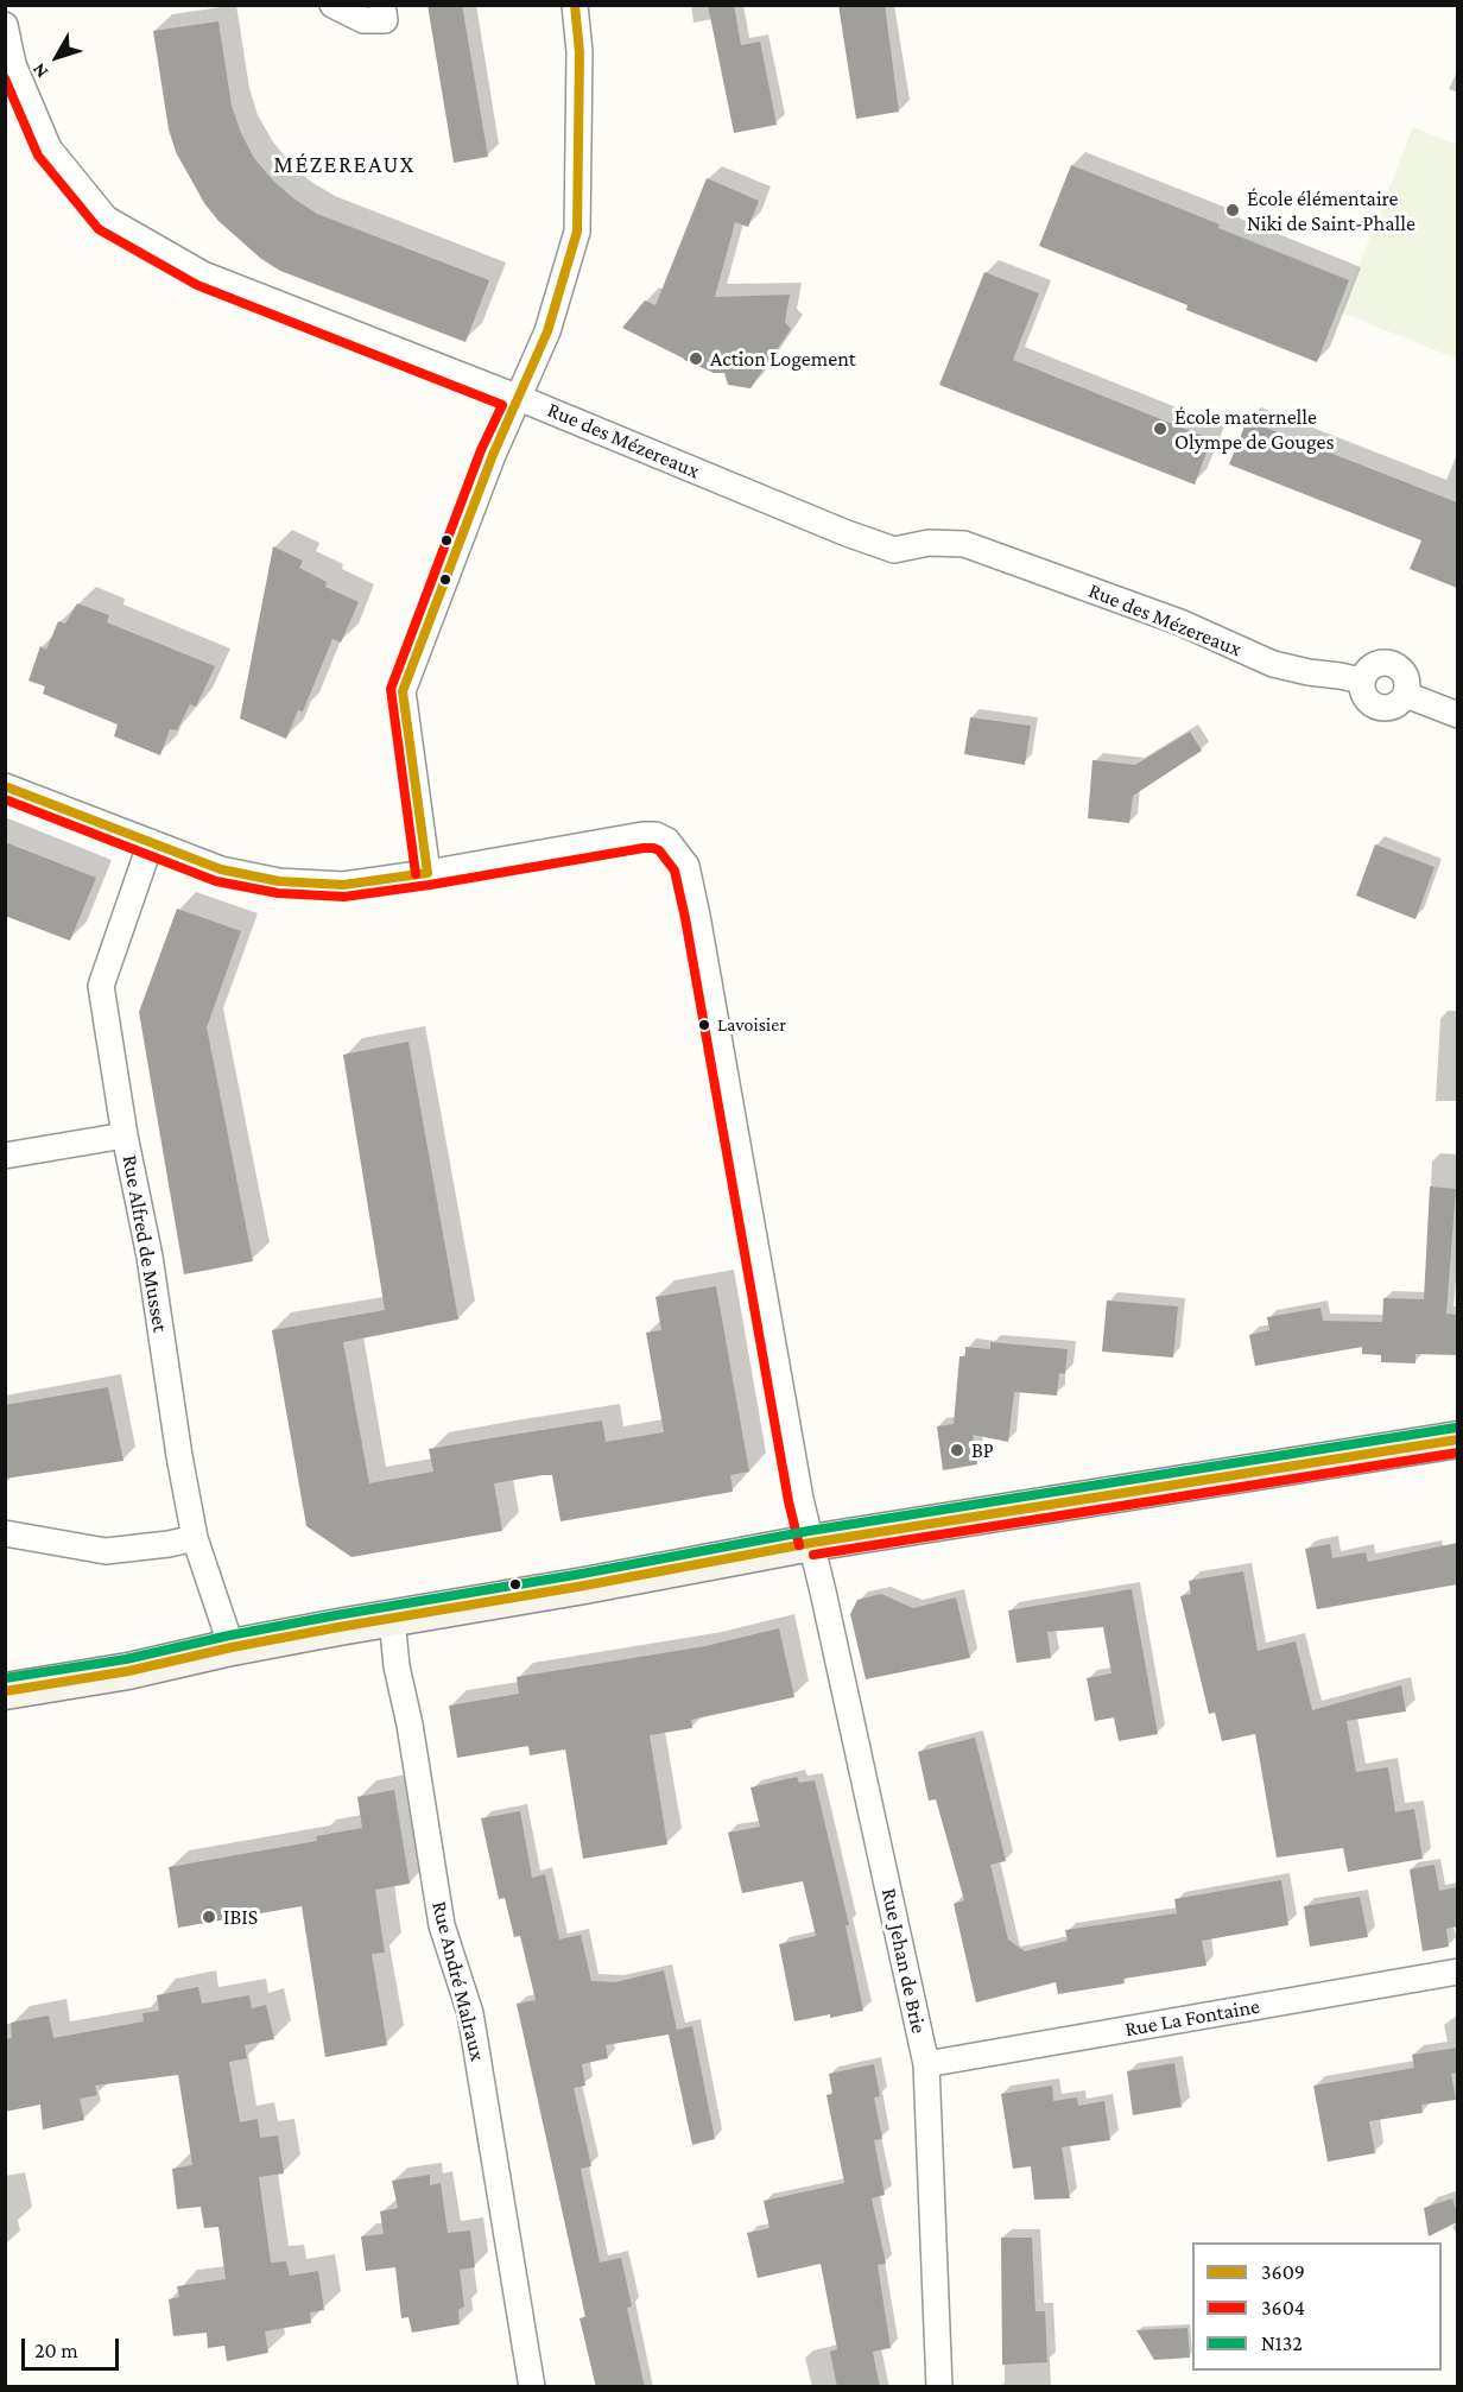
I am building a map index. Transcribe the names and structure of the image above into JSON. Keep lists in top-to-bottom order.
{
  "streets": {
    "street": [
      "Rue des Mézereaux",
      "Rue Alfred de Musset",
      "Rue Jehan de Brie",
      "Rue André Malraux",
      "Rue La Fontaine"
    ]
  },
  "crossings": [
    ["Rue Alfred de Musset", "Rue Jehan de Brie"],
    ["Rue Jehan de Brie", "Rue La Fontaine"]
  ],
  "districts": ["MÉZEREAUX"],
  "places": [
    "École élémentaire Niki de Saint-Phalle",
    "Action Logement",
    "École maternelle Olympe de Gouges",
    "Lavoisier",
    "BP",
    "IBIS"
  ],
  "lines": ["transit line 3609", "transit line 3604", "transit line N132"],
  "legend": ["3609", "3604", "N132"],
  "scale_bar": "20 m",
  "north": "bottom left"
}
